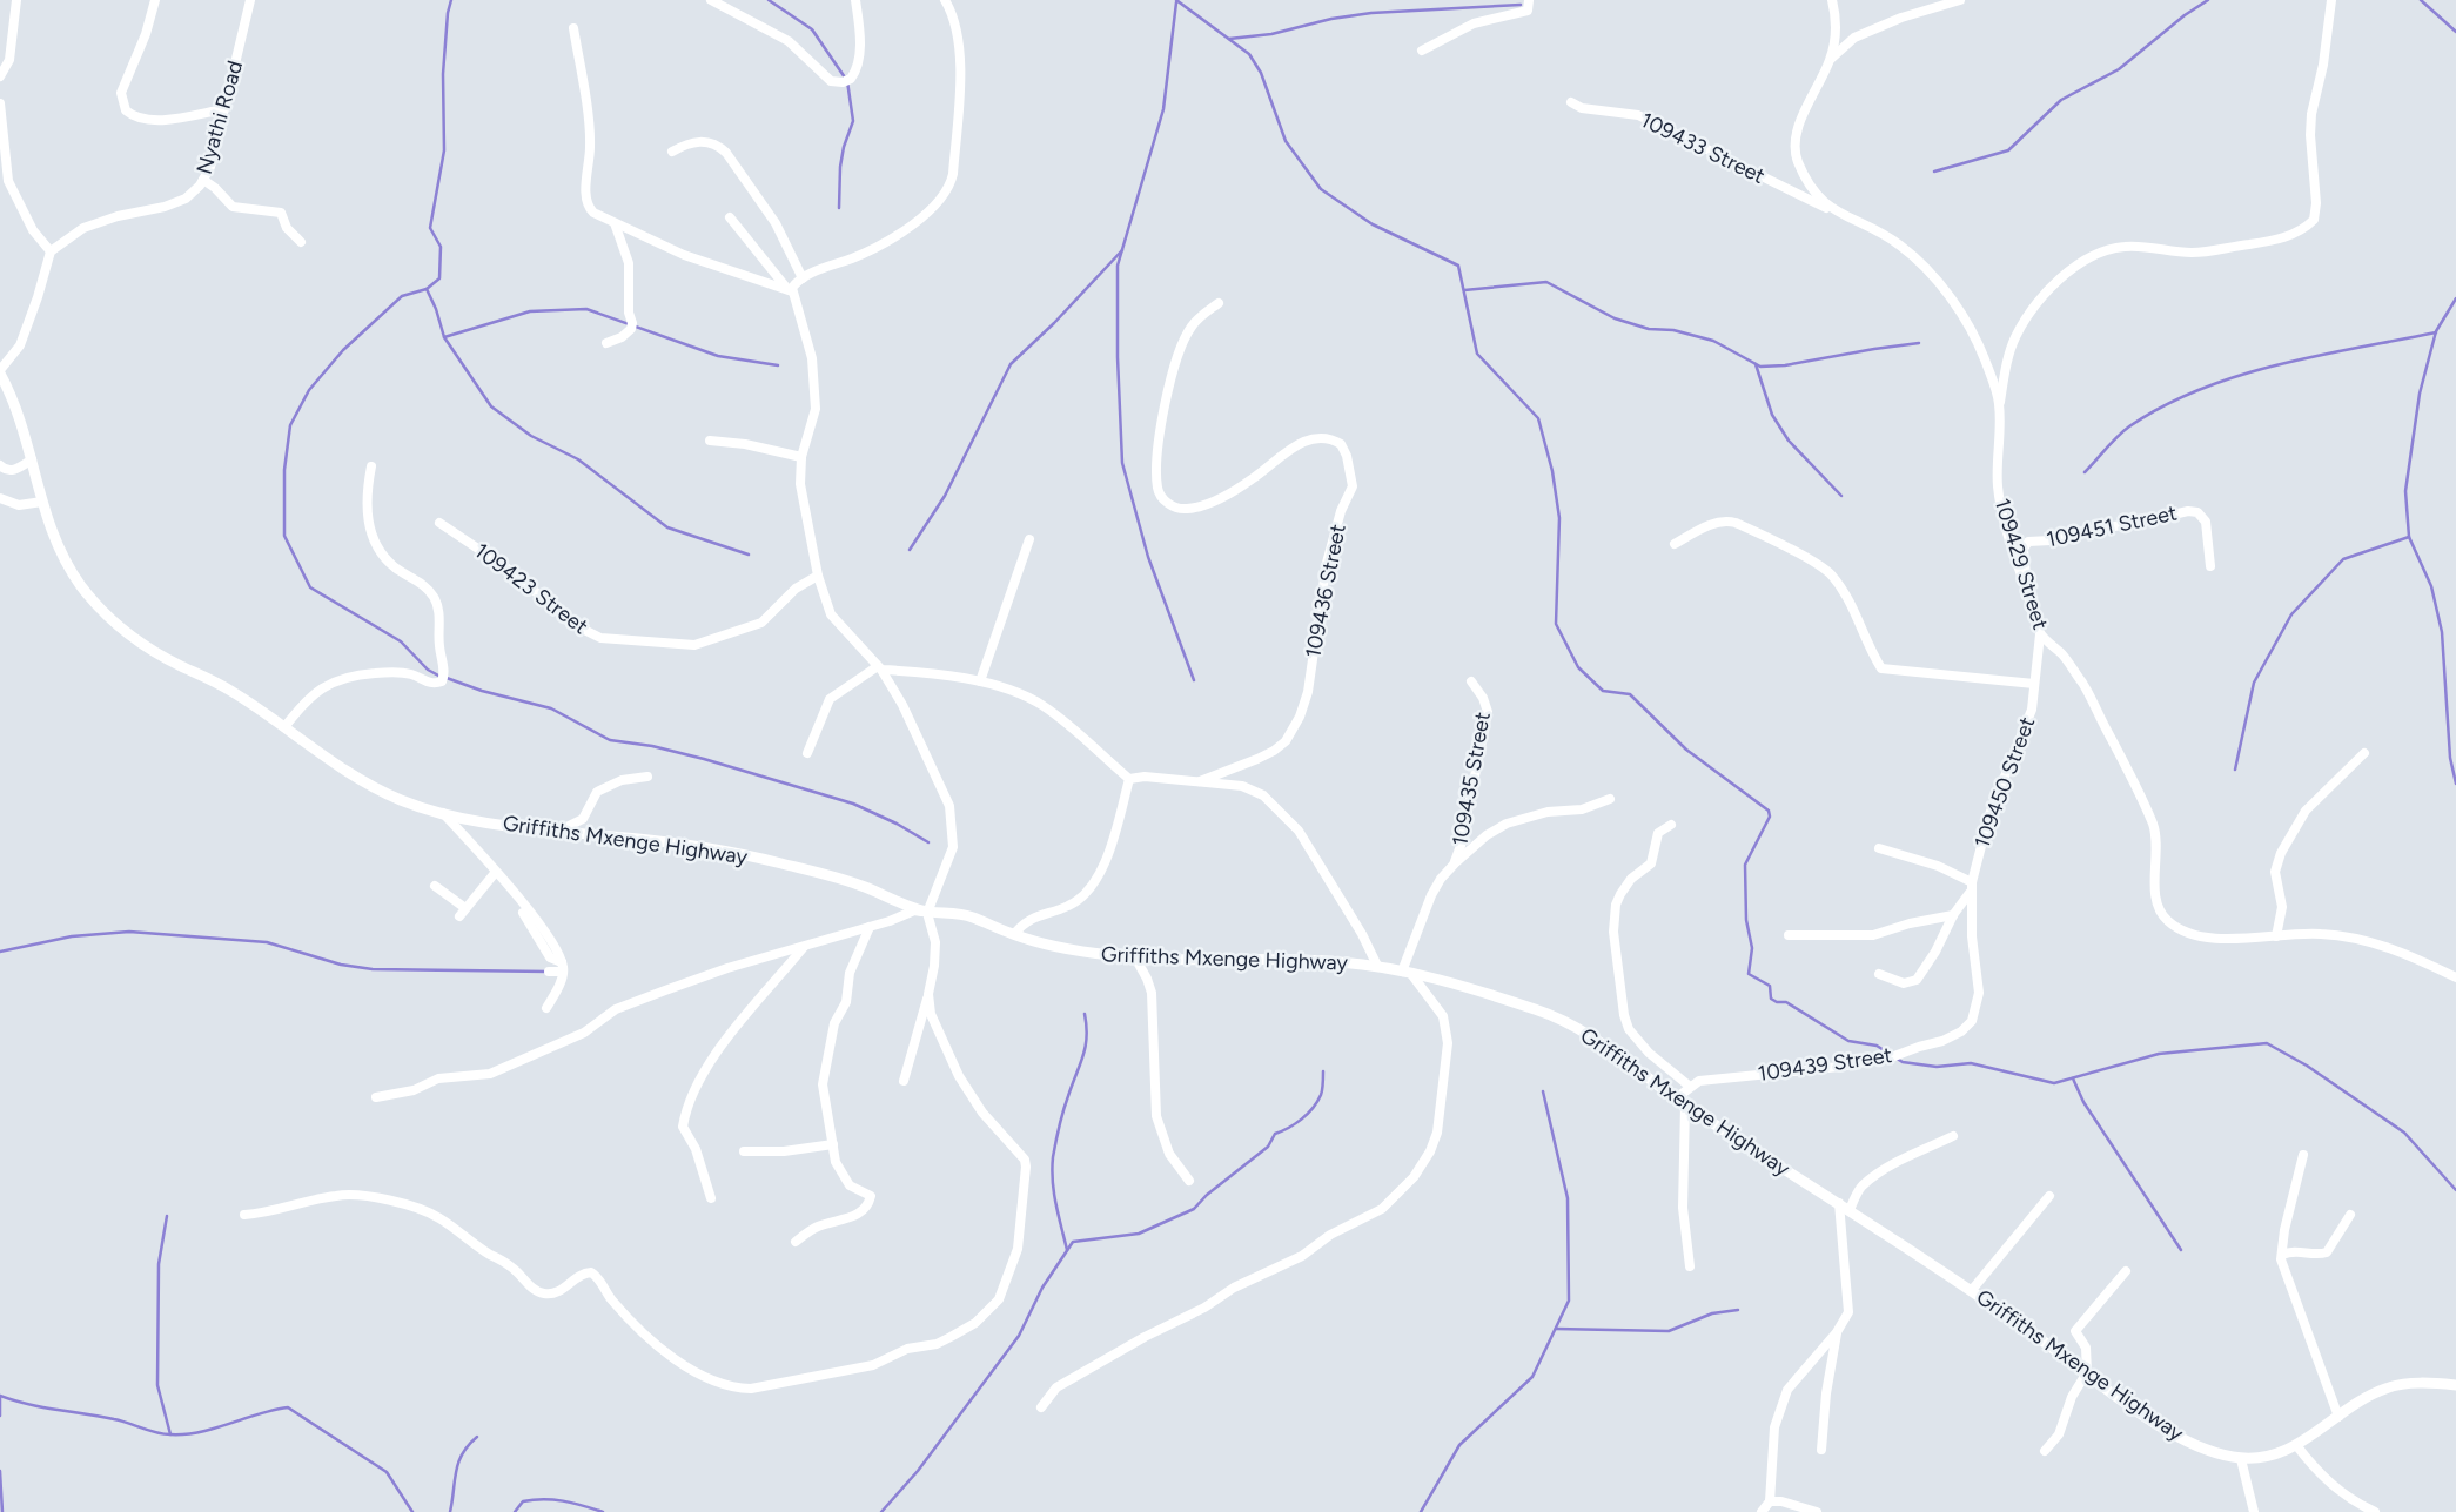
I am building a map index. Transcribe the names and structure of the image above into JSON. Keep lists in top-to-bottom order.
{
  "streets": {
    "street": [
      "Nyathi Road",
      "109433 Street",
      "109451 Street",
      "109429 Street",
      "109423 Street",
      "109436 Street",
      "109435 Street",
      "109450 Street",
      "Griffiths Mxenge Highway",
      "109439 Street"
    ]
  },
  "crossings": [
    ["109433 Street", "109429 Street"],
    ["109451 Street", "109429 Street"],
    ["109429 Street", "109450 Street"],
    ["109435 Street", "Griffiths Mxenge Highway"],
    ["109450 Street", "109439 Street"]
  ]
}
